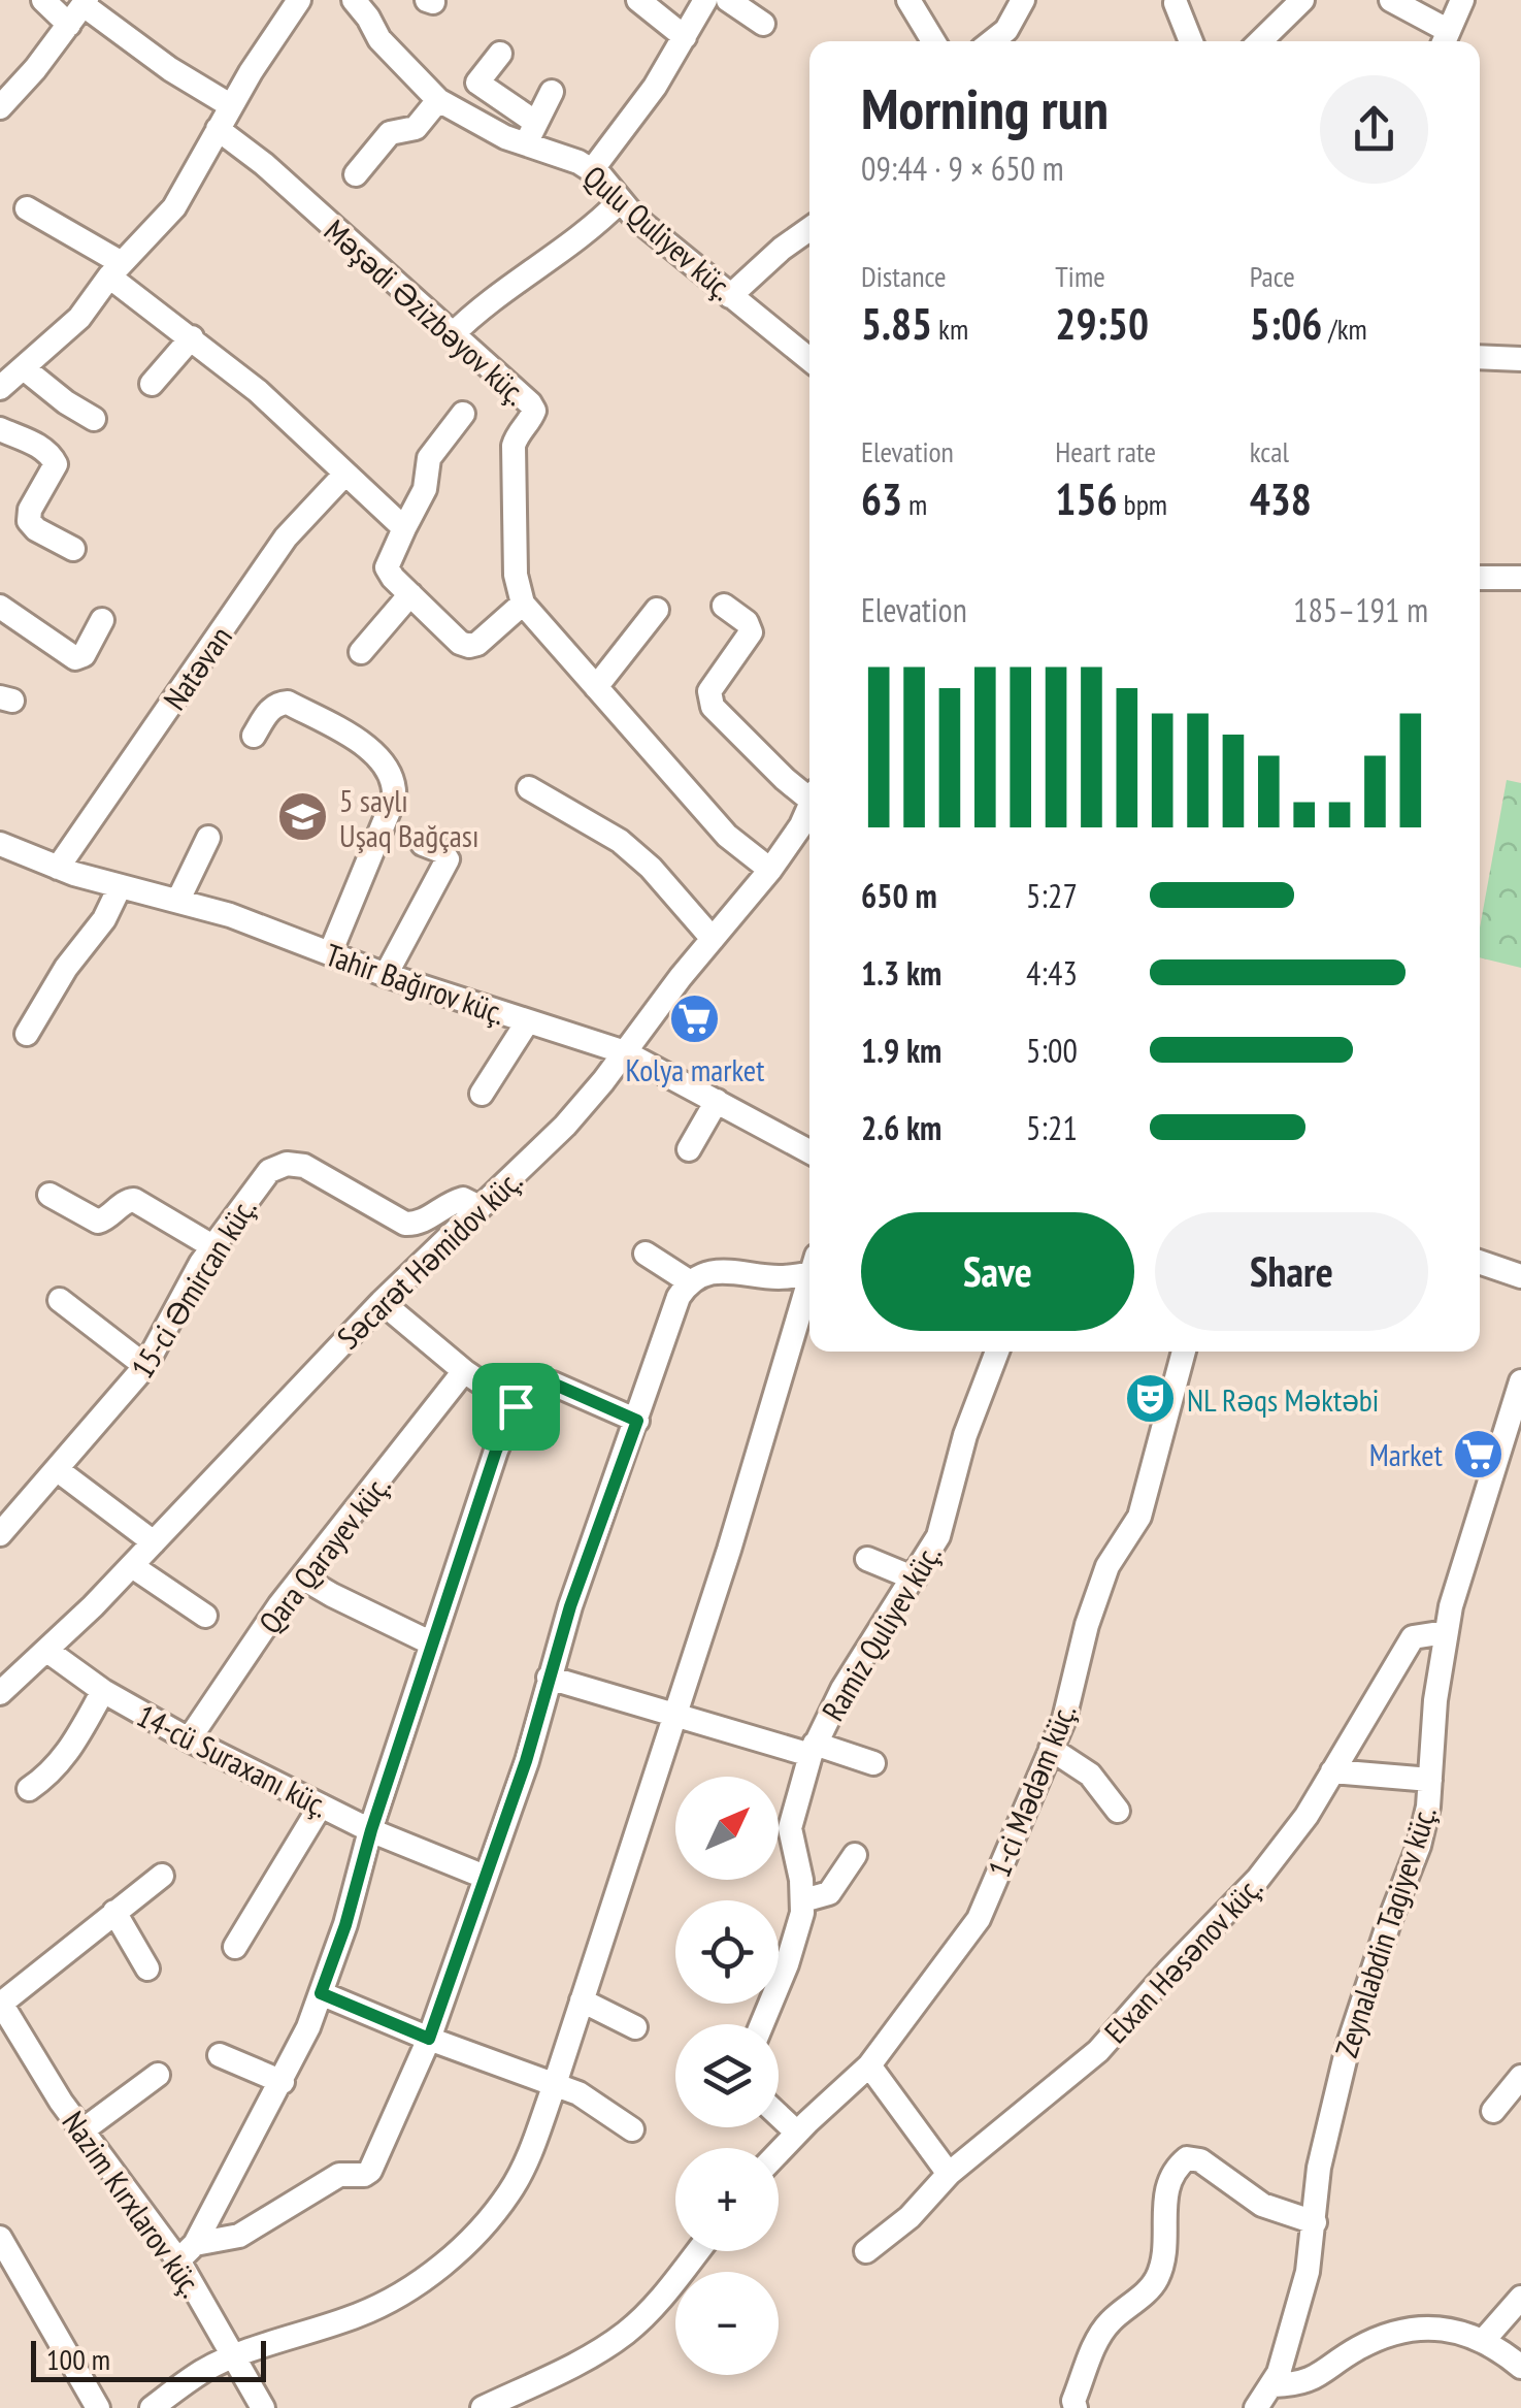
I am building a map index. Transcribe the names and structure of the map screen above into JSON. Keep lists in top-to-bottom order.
{
  "streets": {
    "street": [
      "Qulu Quliyev küç.",
      "Məşədi Əzizbəyov küç.",
      "Natəvan",
      "Tahir Bağırov küç.",
      "Səcarət Həmidov küç.",
      "15-ci Əmircan küç.",
      "Qara Qarayev küç.",
      "Ramiz Quliyev küç.",
      "14-cü Suraxanı küç.",
      "1-ci Mədəm küç.",
      "Zeynalabdin Tagiyev küç.",
      "Elxan Həsənov küç.",
      "Nazim Kırxlarov küç."
    ]
  },
  "crossings": [
    ["Natəvan", "Tahir Bağırov küç."],
    ["Tahir Bağırov küç.", "Səcarət Həmidov küç."],
    ["Səcarət Həmidov küç.", "15-ci Əmircan küç."],
    ["Səcarət Həmidov küç.", "14-cü Suraxanı küç."],
    ["Qara Qarayev küç.", "14-cü Suraxanı küç."],
    ["Zeynalabdin Tagiyev küç.", "Elxan Həsənov küç."]
  ],
  "places": {
    "school or university": ["5 saylı Uşaq Bağçası"],
    "supermarket": ["Kolya market", "Market"],
    "theatre": ["NL Rəqs Məktəbi"]
  },
  "scale_bar": "100 m",
  "north": "top right",
  "page": {
    "heading": ["Morning run", "09:44 · 9 × 650 m"],
    "stats": [
      ["Distance", "5.85 km"],
      ["Time", "29:50"],
      ["Pace", "5:06 /km"],
      ["Elevation", "63 m"],
      ["Heart rate", "156 bpm"],
      ["kcal", "438"]
    ],
    "chart": ["Elevation", "185–191 m"],
    "list": [
      {
        "name": "650 m",
        "note": "5:27"
      },
      {
        "name": "1.3 km",
        "note": "4:43"
      },
      {
        "name": "1.9 km",
        "note": "5:00"
      },
      {
        "name": "2.6 km",
        "note": "5:21"
      }
    ],
    "buttons": ["Save", "Share"],
    "map_buttons": ["+", "−"],
    "scale": "100 m"
  }
}
